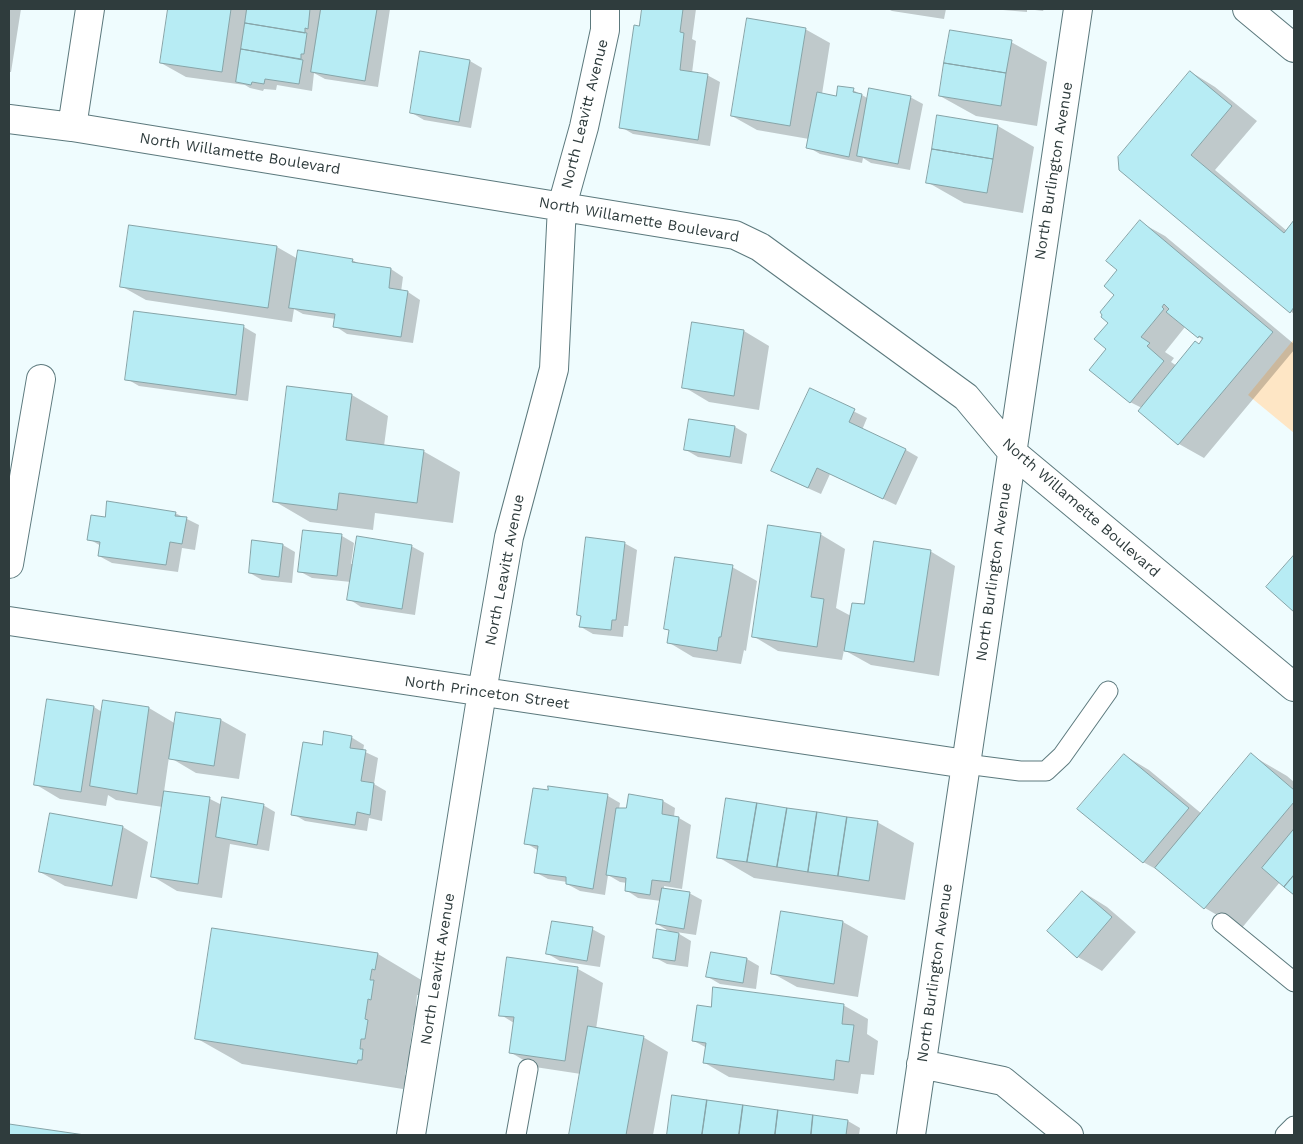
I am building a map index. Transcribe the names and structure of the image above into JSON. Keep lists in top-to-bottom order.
{
  "streets": {
    "street": [
      "North Leavitt Avenue",
      "North Willamette Boulevard",
      "North Burlington Avenue",
      "North Princeton Street"
    ]
  },
  "crossings": [
    ["North Leavitt Avenue", "North Willamette Boulevard"],
    ["North Leavitt Avenue", "North Princeton Street"],
    ["North Willamette Boulevard", "North Burlington Avenue"],
    ["North Burlington Avenue", "North Princeton Street"]
  ]
}
